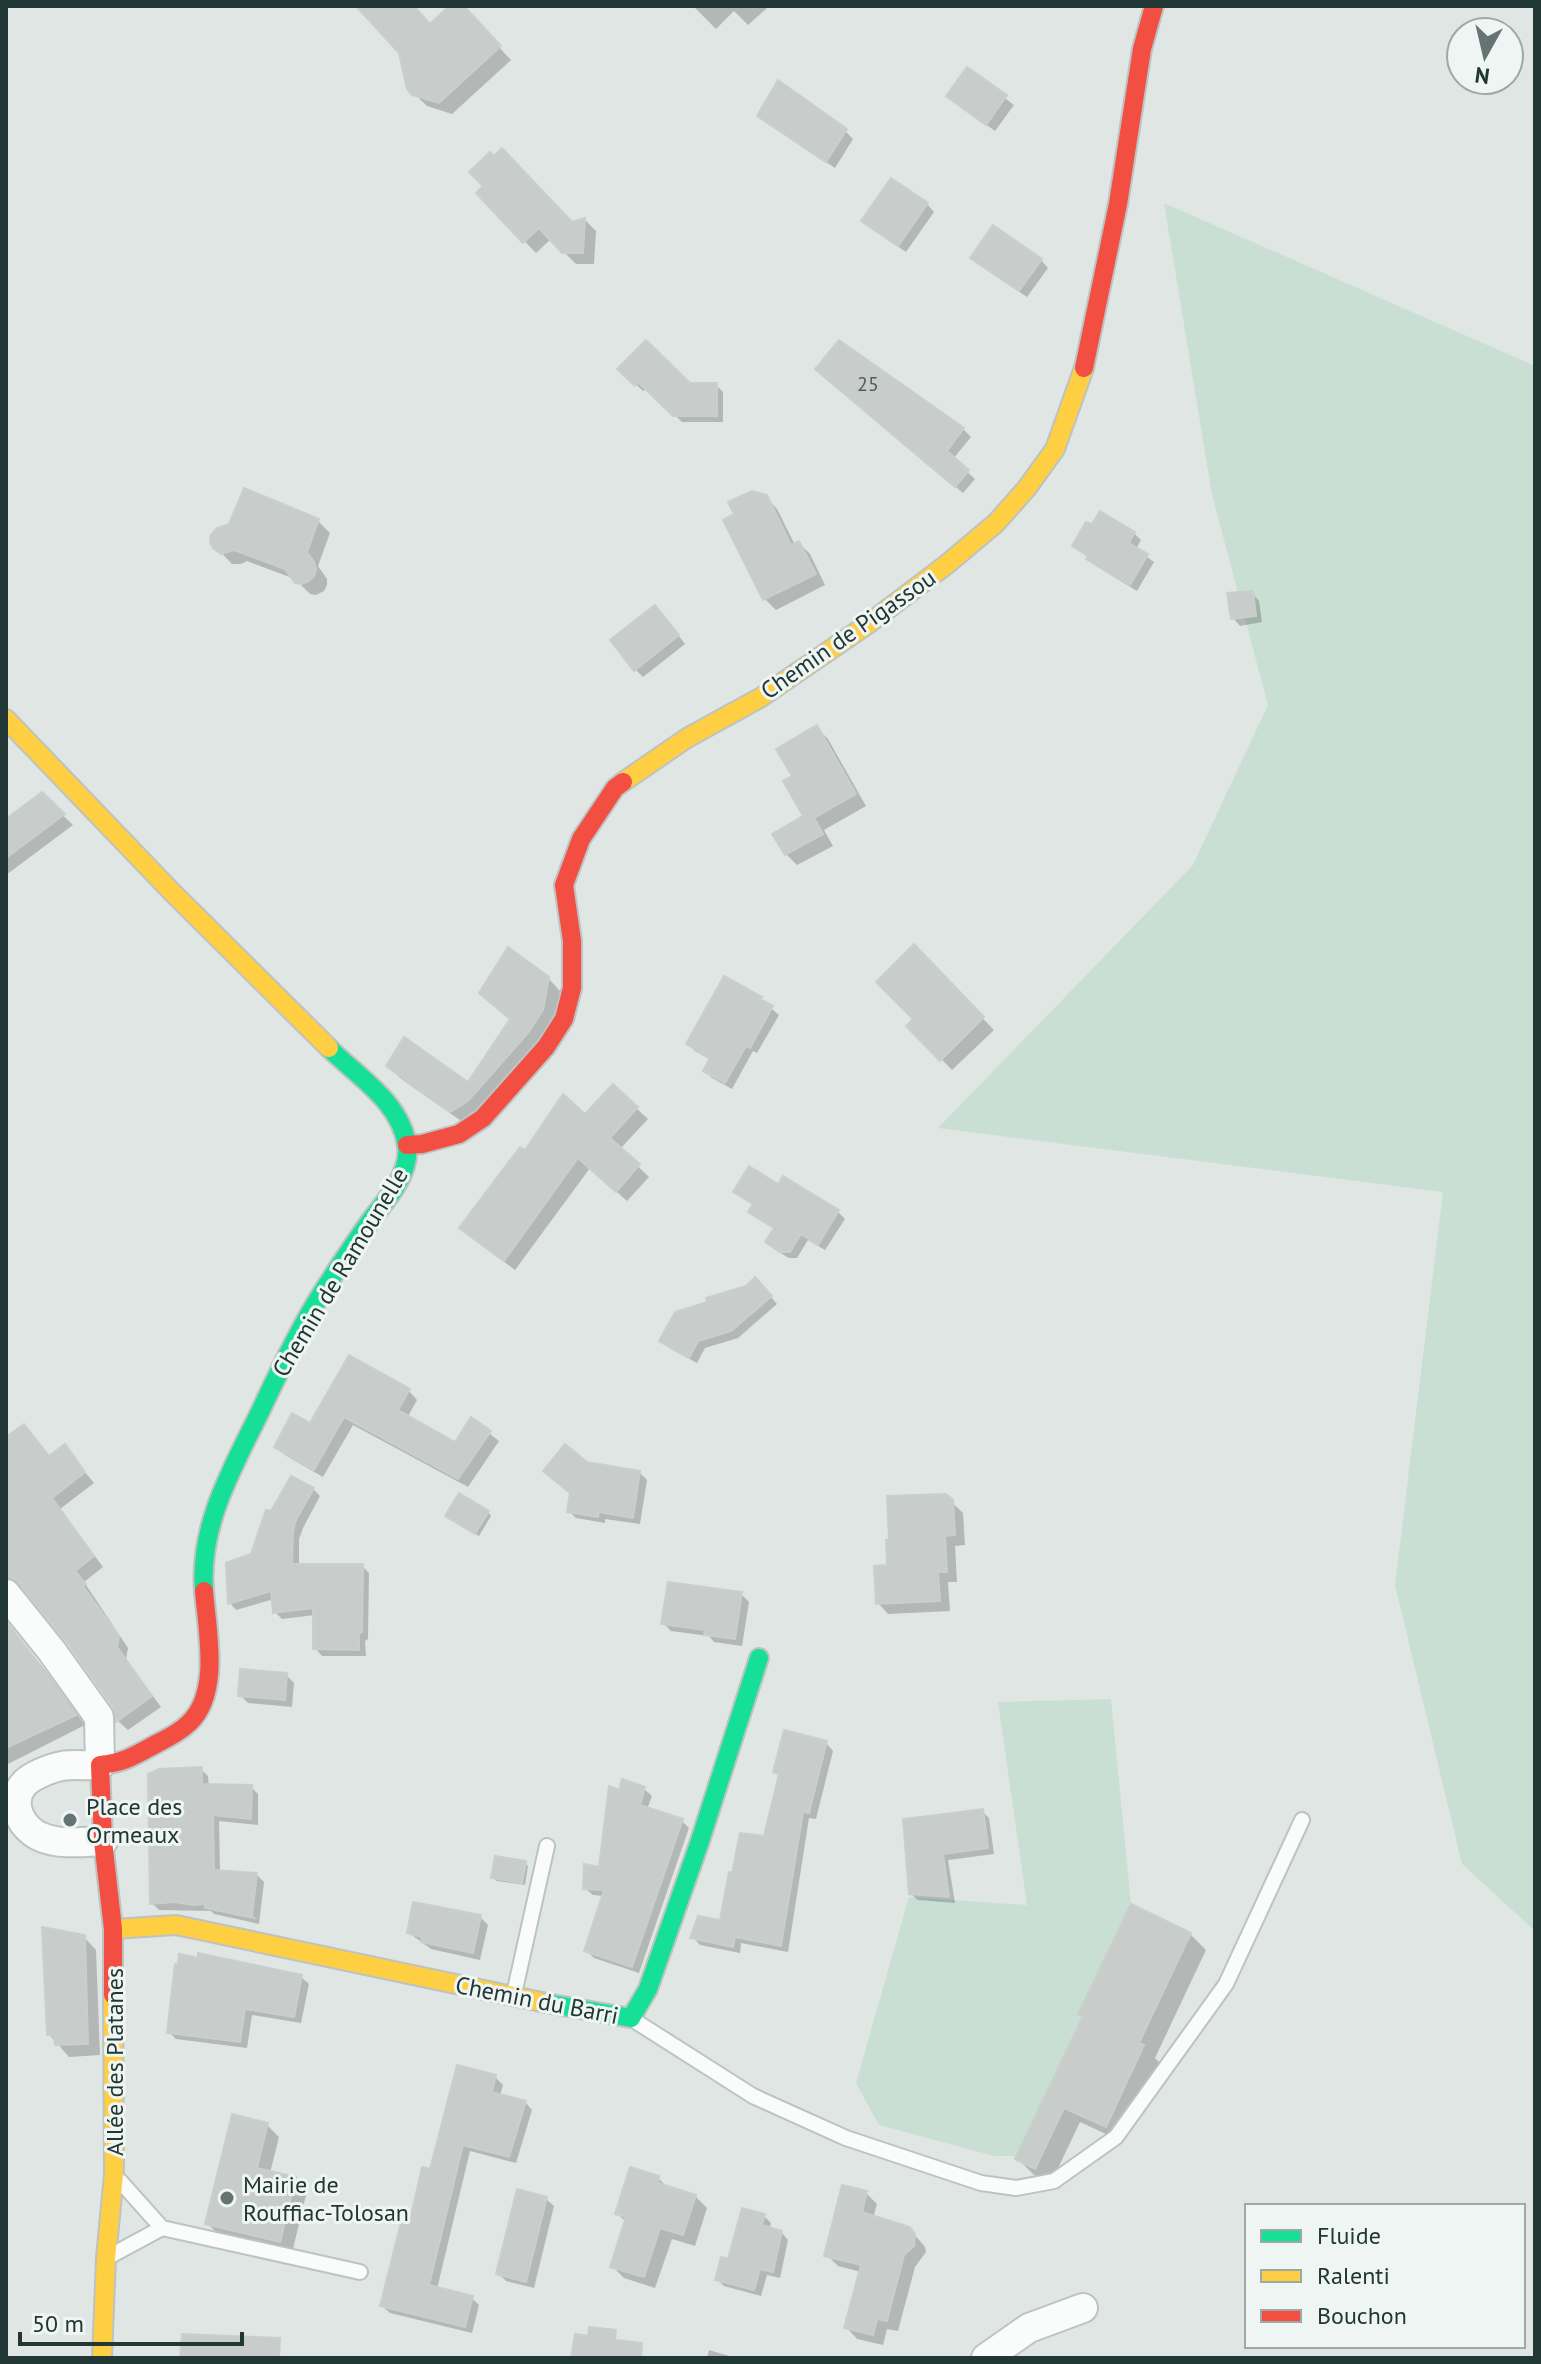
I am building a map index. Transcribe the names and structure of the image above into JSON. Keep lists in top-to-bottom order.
{
  "streets": {
    "street": [
      "Chemin de Pigassou",
      "Chemin de Ramounelle",
      "Chemin du Barri",
      "Allée des Platanes"
    ]
  },
  "crossings": [
    ["Chemin de Pigassou", "Chemin de Ramounelle"],
    ["Chemin de Ramounelle", "Allée des Platanes"],
    ["Chemin du Barri", "Allée des Platanes"]
  ],
  "places": ["Place des Ormeaux", "Mairie de Rouffiac-Tolosan"],
  "house_numbers": ["25"],
  "legend": ["Fluide", "Ralenti", "Bouchon"],
  "scale_bar": "50 m",
  "north": "bottom"
}
